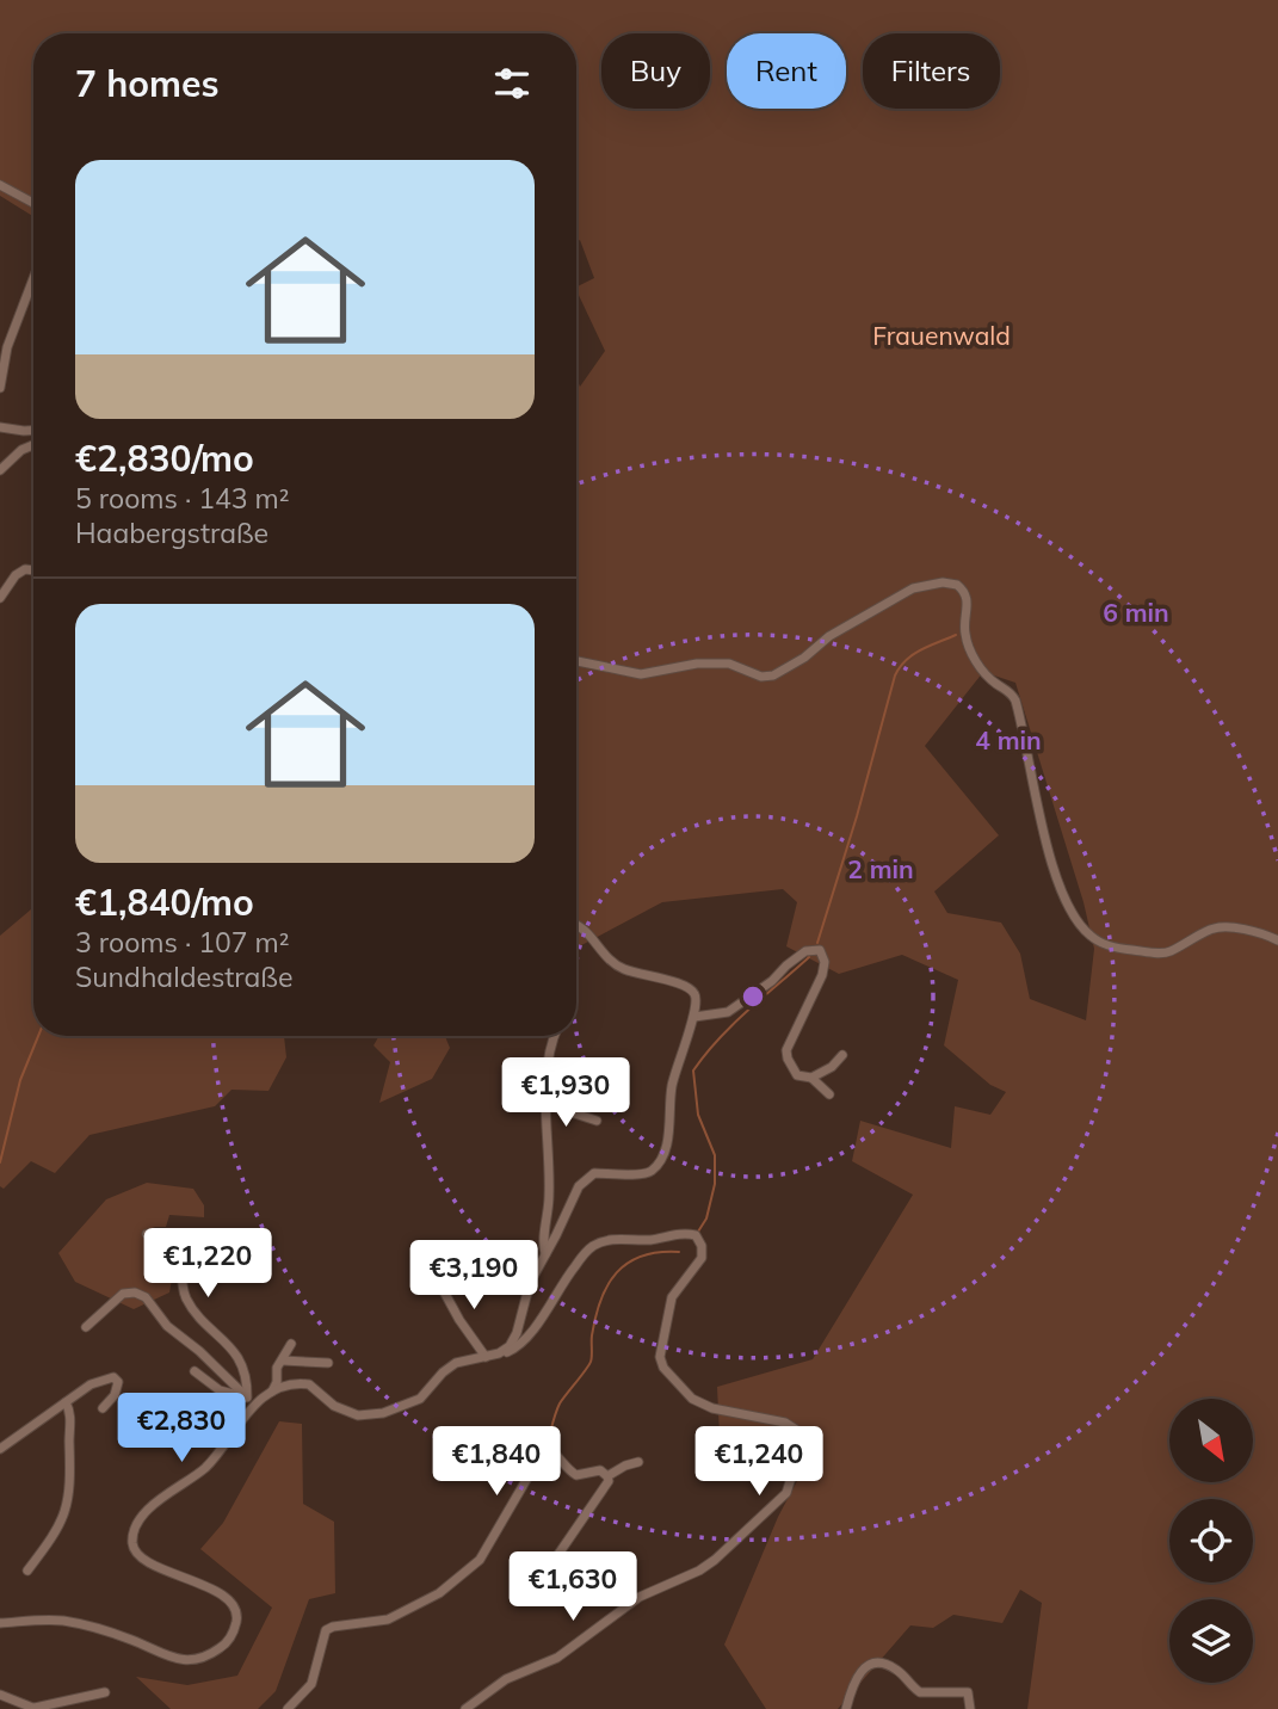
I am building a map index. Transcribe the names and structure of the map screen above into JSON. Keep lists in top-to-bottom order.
{
  "parks": ["Frauenwald"],
  "north": "bottom right",
  "page": {
    "chip": ["Buy", "Rent", "Filters"],
    "heading": "7 homes",
    "list": [
      {
        "name": "€2,830/mo",
        "note": "5 rooms · 143 m² · Haabergstraße"
      },
      {
        "name": "€1,840/mo",
        "note": "3 rooms · 107 m² · Sundhaldestraße"
      }
    ],
    "price": [
      "€1,930",
      "€1,220",
      "€3,190",
      "€2,830",
      "€1,840",
      "€1,240",
      "€1,630"
    ]
  },
  "rings": ["6 min", "4 min", "2 min"]
}
